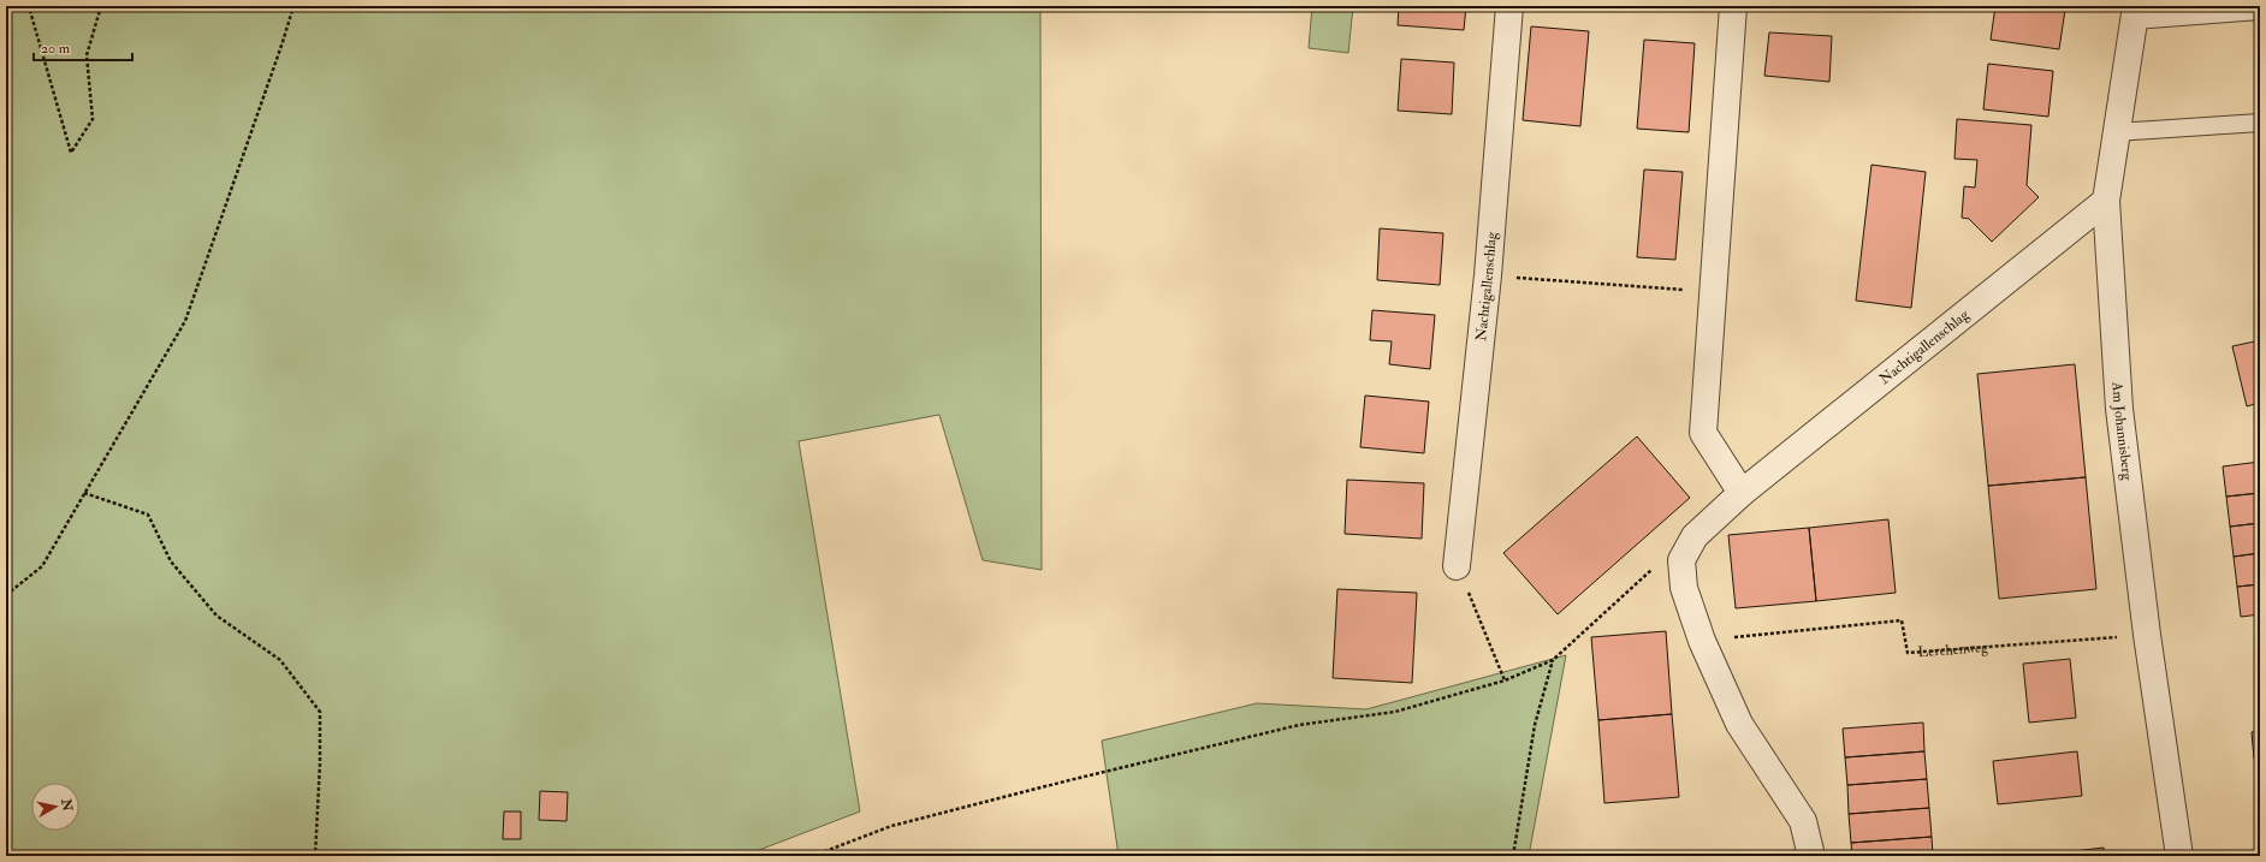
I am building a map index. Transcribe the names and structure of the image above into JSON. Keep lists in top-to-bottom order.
{
  "streets": {
    "street": ["Nachtigallenschlag", "Am Johannisberg"],
    "path": ["Lerchenweg"]
  },
  "crossings": [
    ["Nachtigallenschlag", "Am Johannisberg"],
    ["Am Johannisberg", "Lerchenweg"]
  ],
  "scale_bar": "20 m",
  "north": "right"
}
